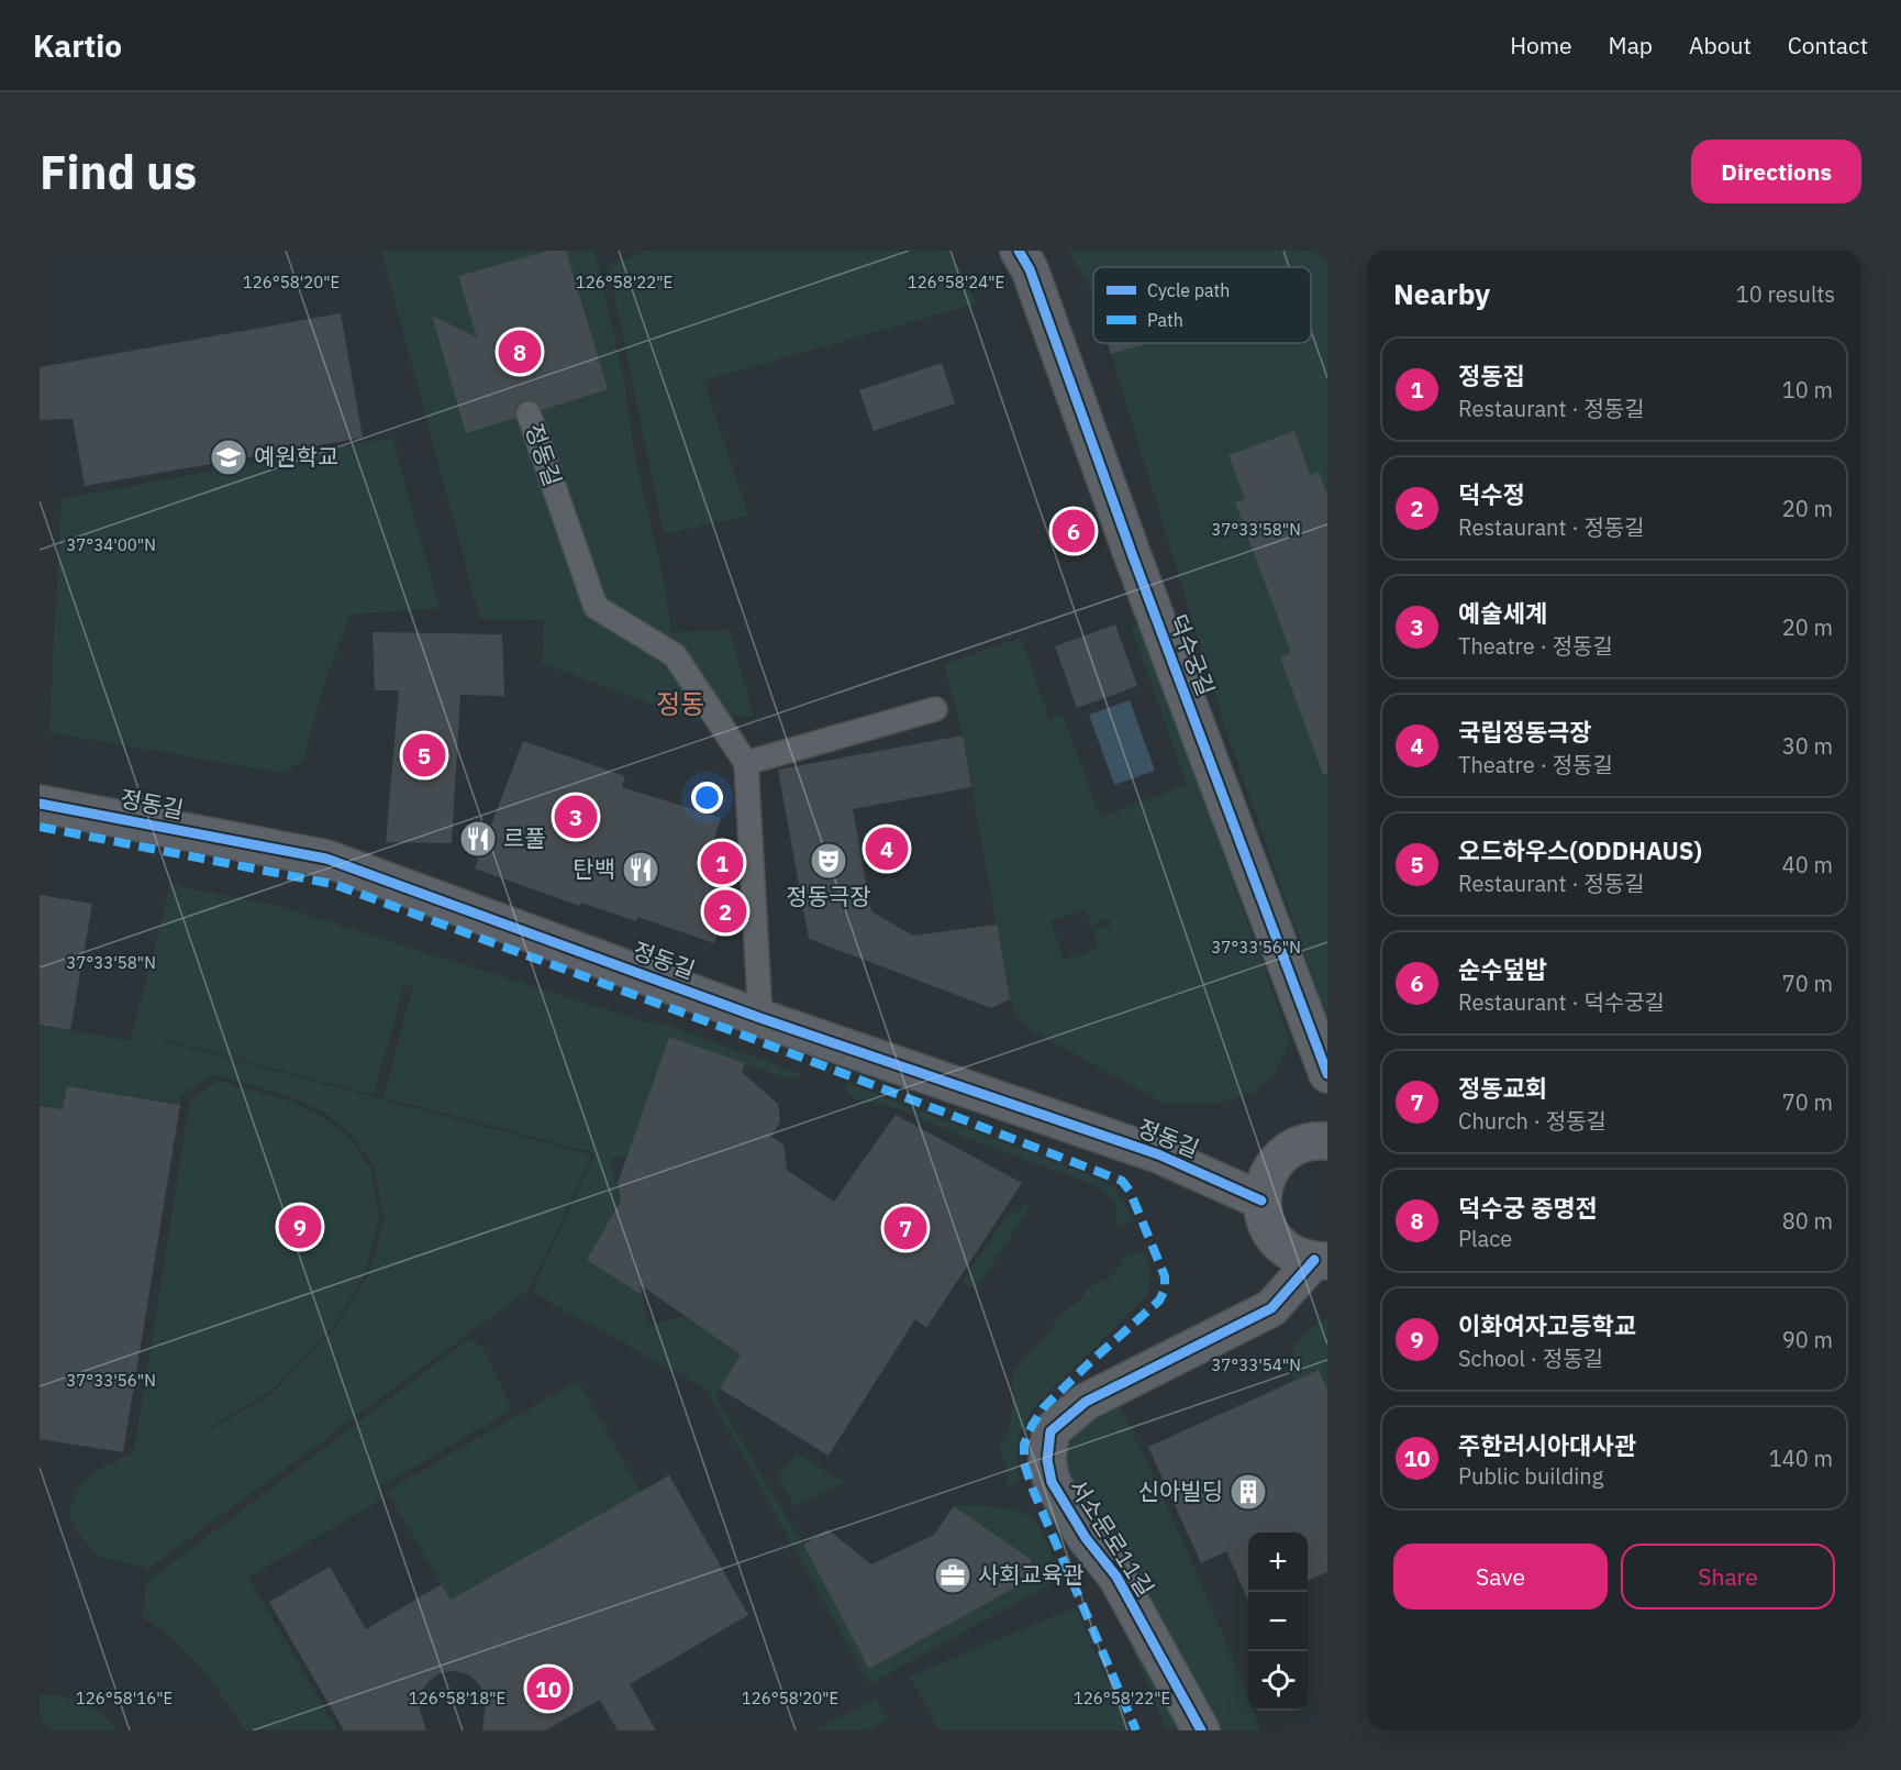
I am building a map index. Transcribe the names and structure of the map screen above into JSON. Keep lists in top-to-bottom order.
{
  "streets": {
    "street": ["정동길", "덕수궁길", "서소문로11길"]
  },
  "districts": ["정동"],
  "places": {
    "school or university": ["예원학교"],
    "restaurant": ["르풀", "탄백"],
    "theatre": ["정동극장"],
    "building": ["신아빌딩"],
    "office": ["사회교육관"]
  },
  "legend": ["Cycle path", "Path"],
  "page": {
    "header": "Kartio",
    "nav": [
      "Home",
      "Map",
      "About",
      "Contact"
    ],
    "buttons": [
      "Directions",
      ["Save", "Share"]
    ],
    "title": "Find us",
    "heading": ["Nearby", "10 results"],
    "pins": [
      "8",
      "6",
      "5",
      "3",
      "4",
      "1",
      "2",
      "9",
      "7",
      "10"
    ],
    "list": [
      {
        "mark": "1",
        "name": "정동집",
        "note": "Restaurant · 정동길",
        "value": "10 m"
      },
      {
        "mark": "2",
        "name": "덕수정",
        "note": "Restaurant · 정동길",
        "value": "20 m"
      },
      {
        "mark": "3",
        "name": "예술세계",
        "note": "Theatre · 정동길",
        "value": "20 m"
      },
      {
        "mark": "4",
        "name": "국립정동극장",
        "note": "Theatre · 정동길",
        "value": "30 m"
      },
      {
        "mark": "5",
        "name": "오드하우스(ODDHAUS)",
        "note": "Restaurant · 정동길",
        "value": "40 m"
      },
      {
        "mark": "6",
        "name": "순수덮밥",
        "note": "Restaurant · 덕수궁길",
        "value": "70 m"
      },
      {
        "mark": "7",
        "name": "정동교회",
        "note": "Church · 정동길",
        "value": "70 m"
      },
      {
        "mark": "8",
        "name": "덕수궁 중명전",
        "note": "Place",
        "value": "80 m"
      },
      {
        "mark": "9",
        "name": "이화여자고등학교",
        "note": "School · 정동길",
        "value": "90 m"
      },
      {
        "mark": "10",
        "name": "주한러시아대사관",
        "note": "Public building",
        "value": "140 m"
      }
    ],
    "map_buttons": ["+", "−"]
  },
  "coordinates": [
    "126°58'24\"E",
    "126°58'20\"E",
    "126°58'22\"E",
    "37°33'58\"N",
    "37°34'00\"N",
    "37°33'56\"N",
    "37°33'54\"N",
    "126°58'16\"E",
    "126°58'18\"E"
  ]
}
